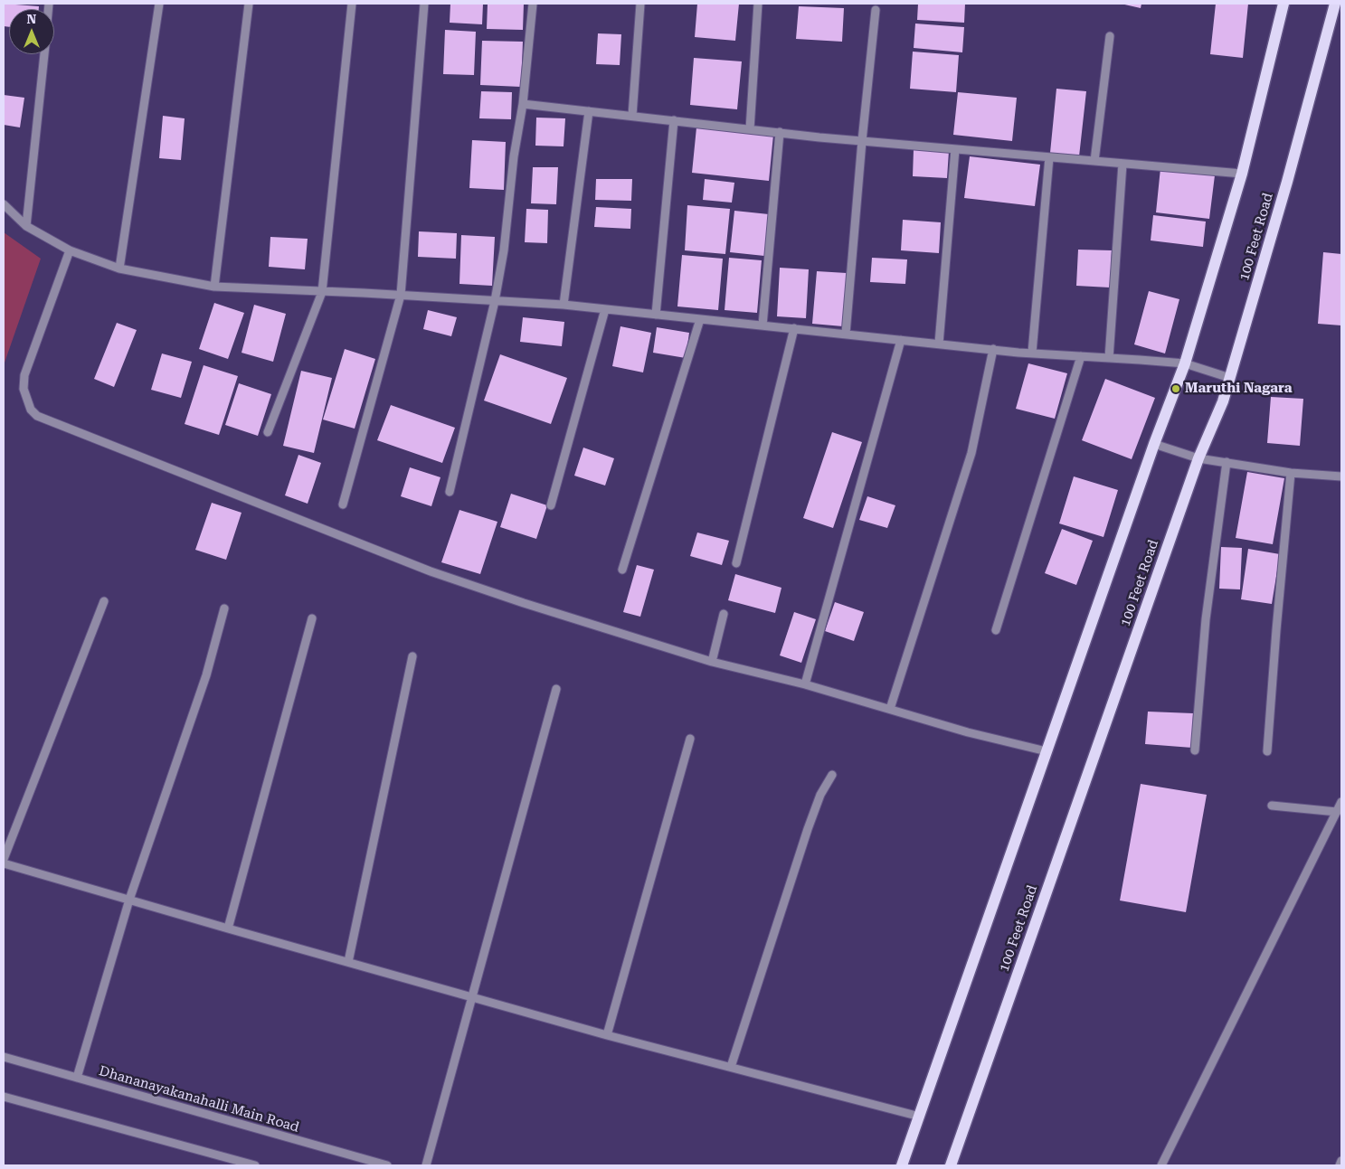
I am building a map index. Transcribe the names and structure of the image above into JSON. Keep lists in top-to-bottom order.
{
  "streets": {
    "main road": ["100 Feet Road"],
    "street": ["Dhananayakanahalli Main Road"]
  },
  "places": ["Maruthi Nagara"],
  "north": "top"
}
